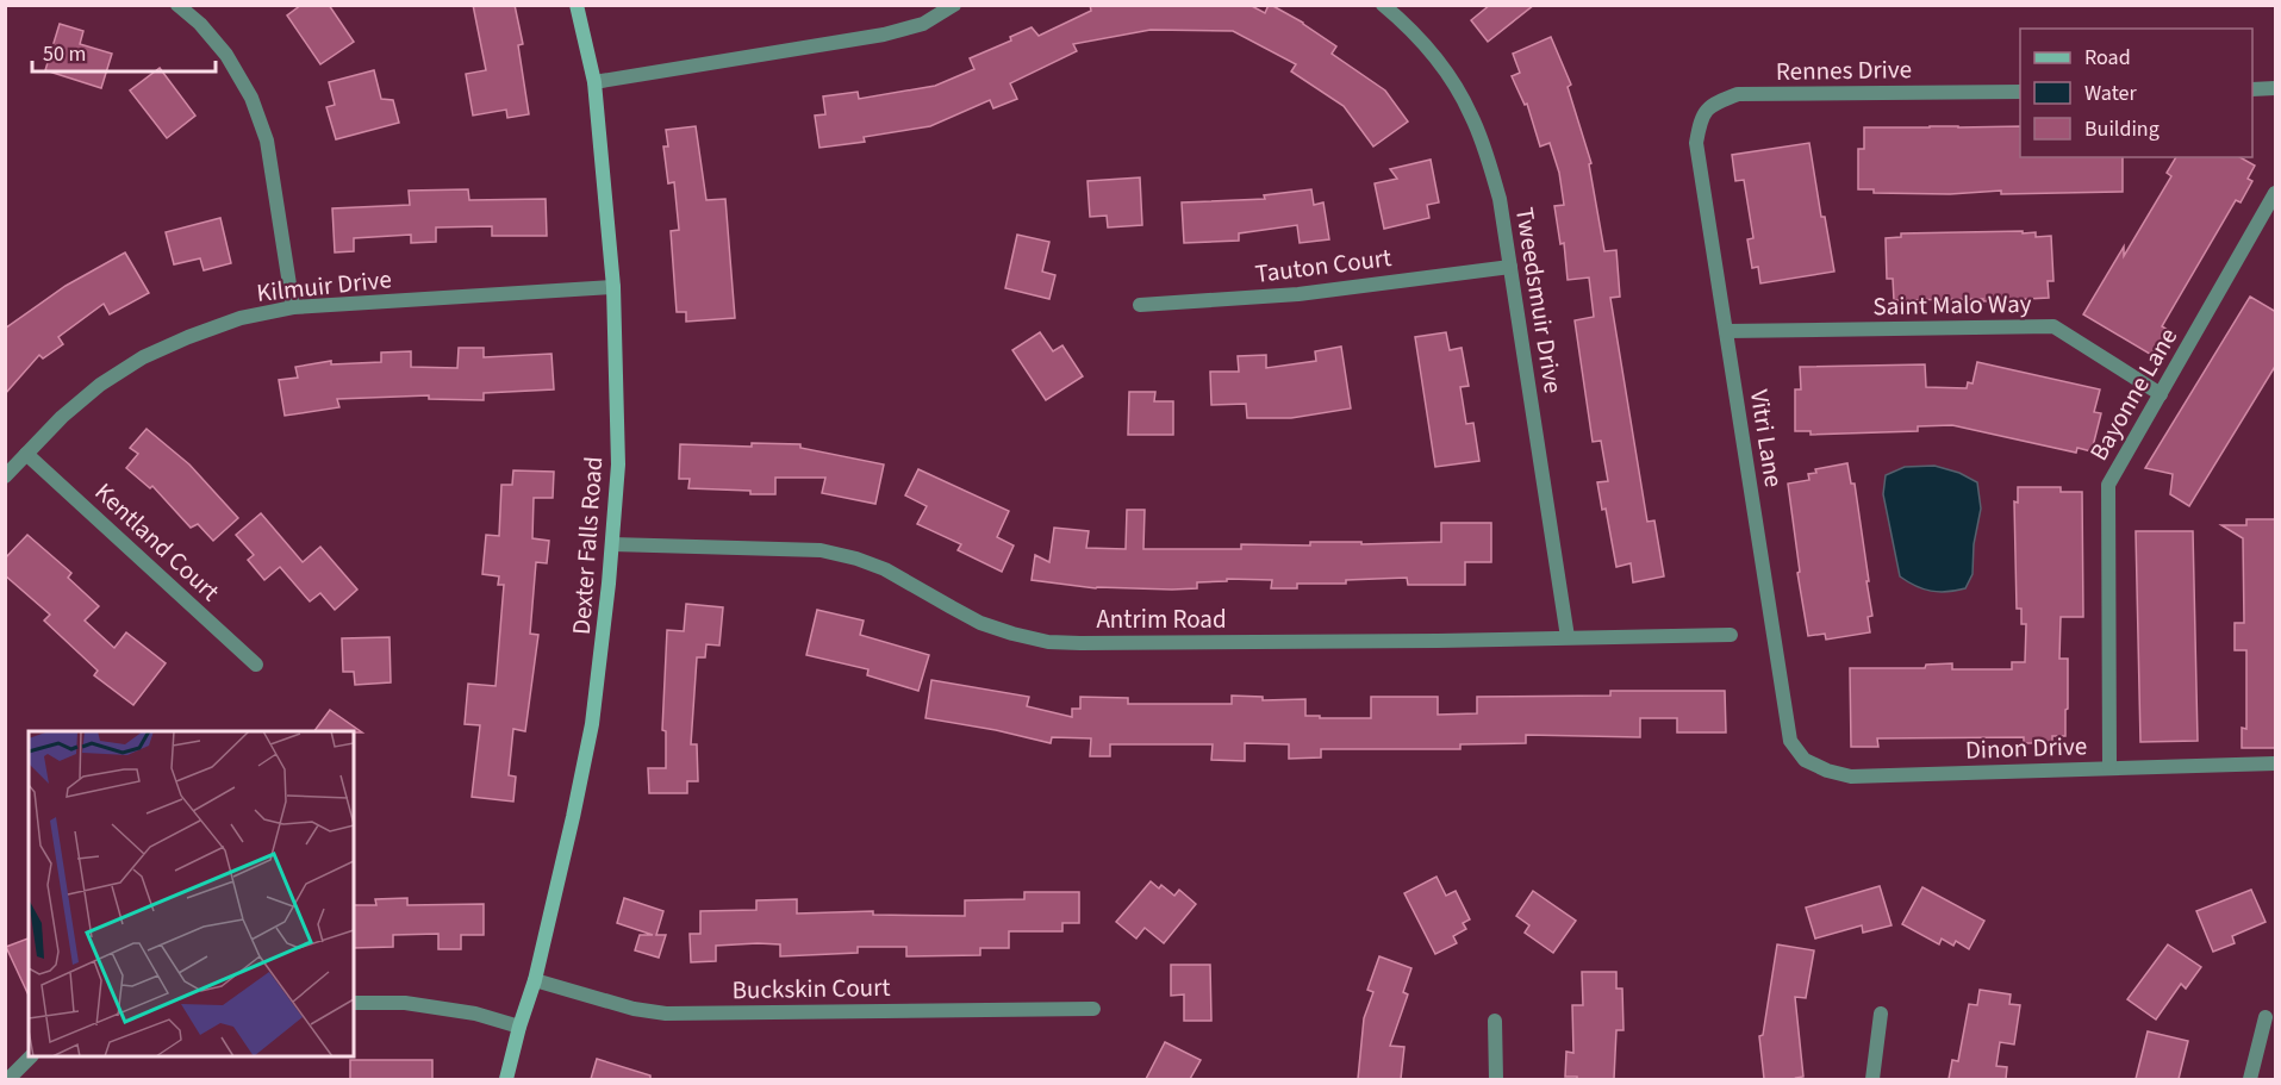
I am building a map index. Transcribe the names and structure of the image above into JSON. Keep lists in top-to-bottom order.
{
  "streets": {
    "street": [
      "Rennes Drive",
      "Tauton Court",
      "Kilmuir Drive",
      "Tweedsmuir Drive",
      "Saint Malo Way",
      "Bayonne Lane",
      "Vitri Lane",
      "Kentland Court",
      "Dexter Falls Road",
      "Antrim Road",
      "Dinon Drive",
      "Buckskin Court"
    ]
  },
  "crossings": [
    ["Rennes Drive", "Vitri Lane"],
    ["Tauton Court", "Tweedsmuir Drive"],
    ["Kilmuir Drive", "Kentland Court"],
    ["Kilmuir Drive", "Dexter Falls Road"],
    ["Tweedsmuir Drive", "Antrim Road"],
    ["Saint Malo Way", "Bayonne Lane"],
    ["Saint Malo Way", "Vitri Lane"],
    ["Bayonne Lane", "Dinon Drive"],
    ["Vitri Lane", "Dinon Drive"],
    ["Dexter Falls Road", "Antrim Road"],
    ["Dexter Falls Road", "Buckskin Court"]
  ],
  "legend": ["Road", "Water", "Building"],
  "scale_bar": "50 m"
}
